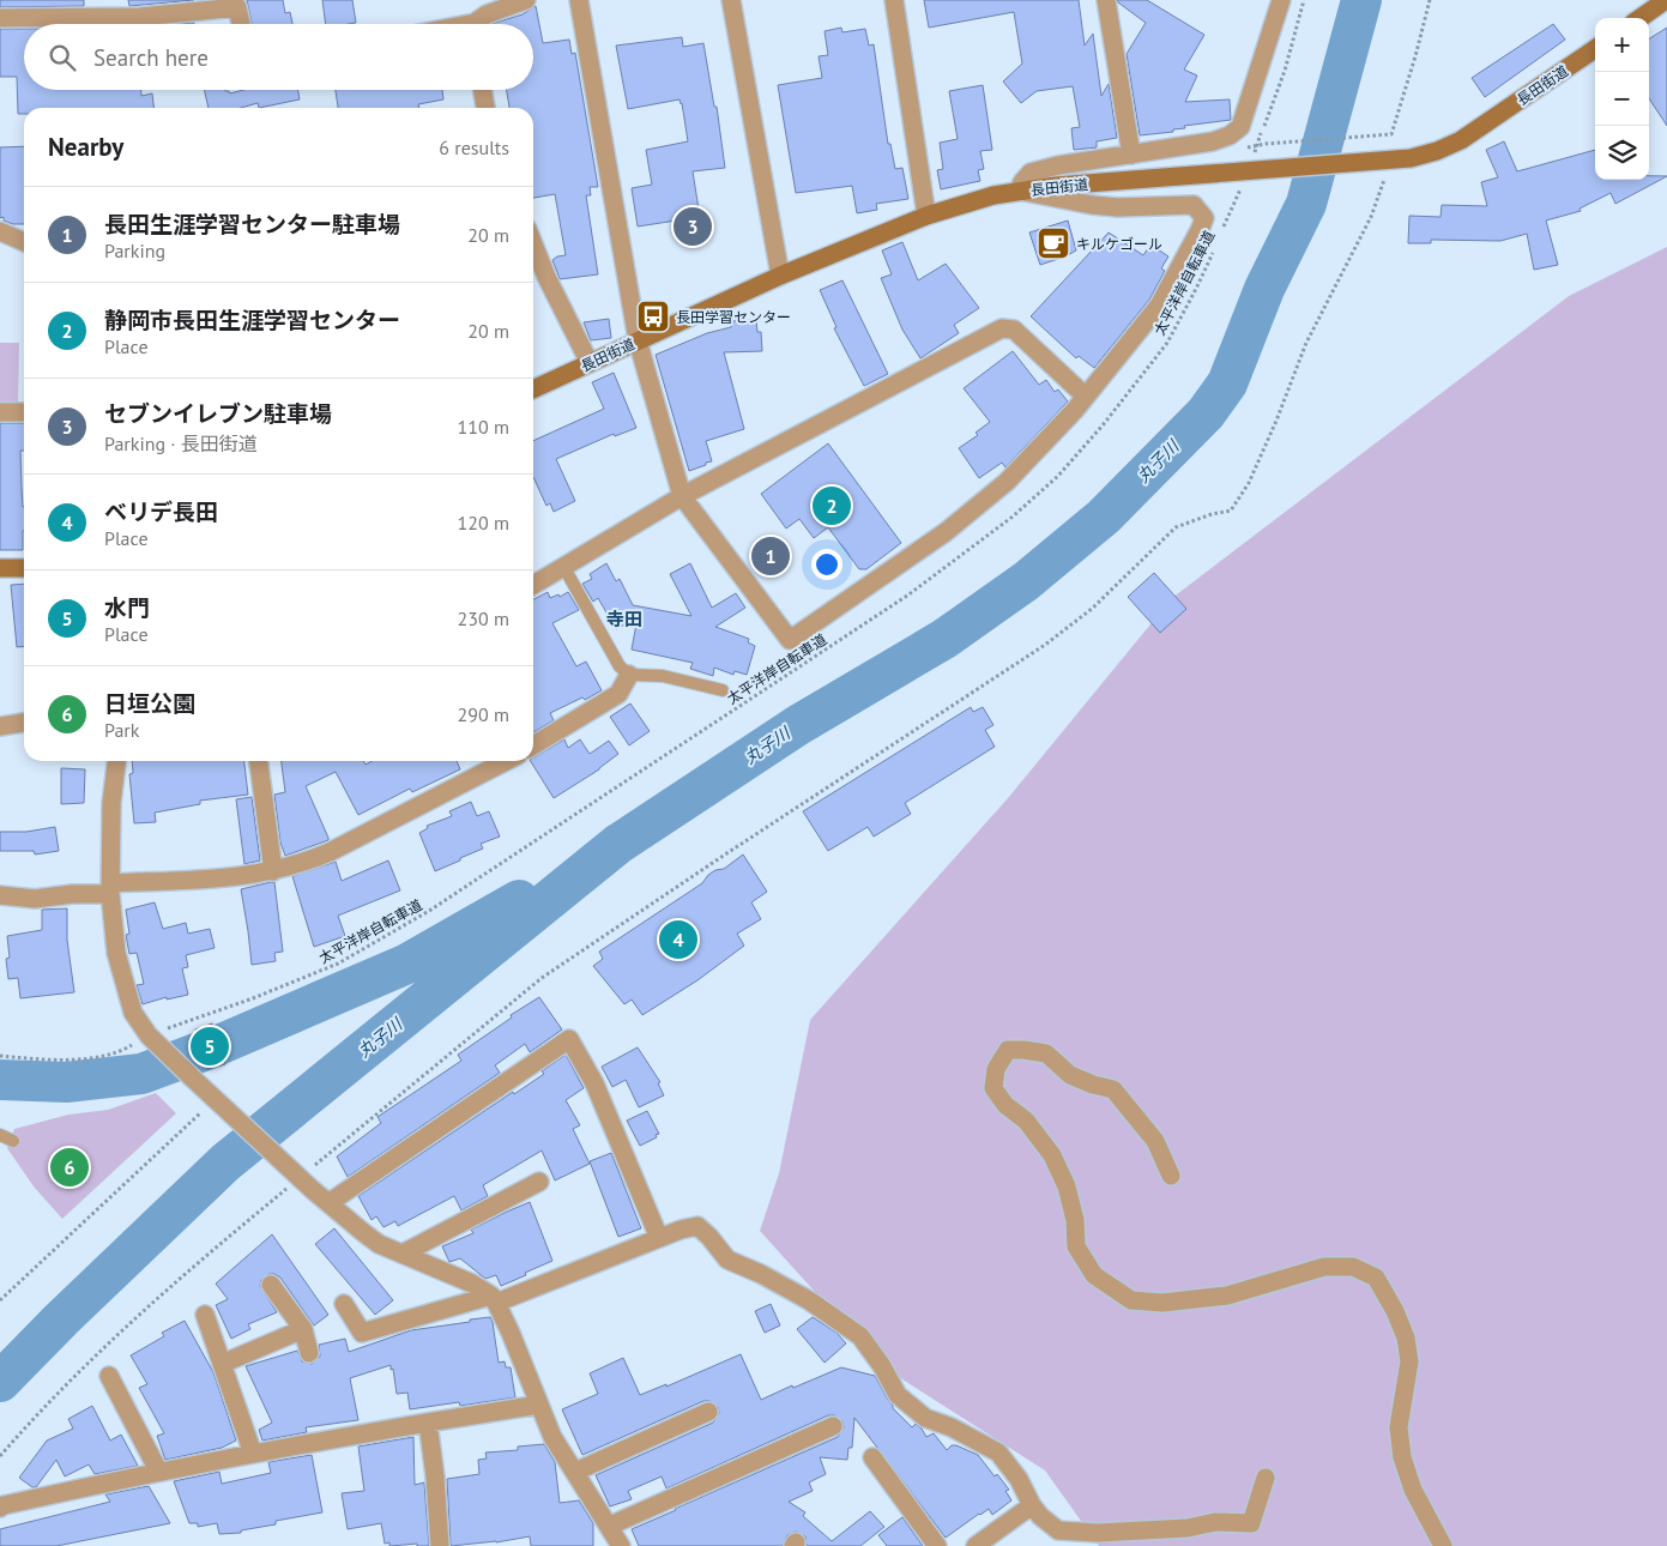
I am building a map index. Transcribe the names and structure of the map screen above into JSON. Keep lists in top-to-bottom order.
{
  "streets": {
    "main road": ["長田街道"],
    "path": ["太平洋岸自転車道"]
  },
  "crossings": [
    ["長田街道", "太平洋岸自転車道"]
  ],
  "districts": ["寺田"],
  "water": ["丸子川"],
  "places": {
    "cafe": ["キルケゴール"],
    "bus stop": ["長田学習センター"]
  },
  "page": {
    "map_buttons": ["+", "−"],
    "search": "Search here",
    "heading": ["Nearby", "6 results"],
    "list": [
      {
        "mark": "1",
        "name": "長田生涯学習センター駐車場",
        "note": "Parking",
        "value": "20 m"
      },
      {
        "mark": "2",
        "name": "静岡市長田生涯学習センター",
        "note": "Place",
        "value": "20 m"
      },
      {
        "mark": "3",
        "name": "セブンイレブン駐車場",
        "note": "Parking · 長田街道",
        "value": "110 m"
      },
      {
        "mark": "4",
        "name": "ベリデ長田",
        "note": "Place",
        "value": "120 m"
      },
      {
        "mark": "5",
        "name": "水門",
        "note": "Place",
        "value": "230 m"
      },
      {
        "mark": "6",
        "name": "日垣公園",
        "note": "Park",
        "value": "290 m"
      }
    ],
    "pins": [
      "3",
      "2",
      "1",
      "4",
      "5",
      "6"
    ]
  }
}
